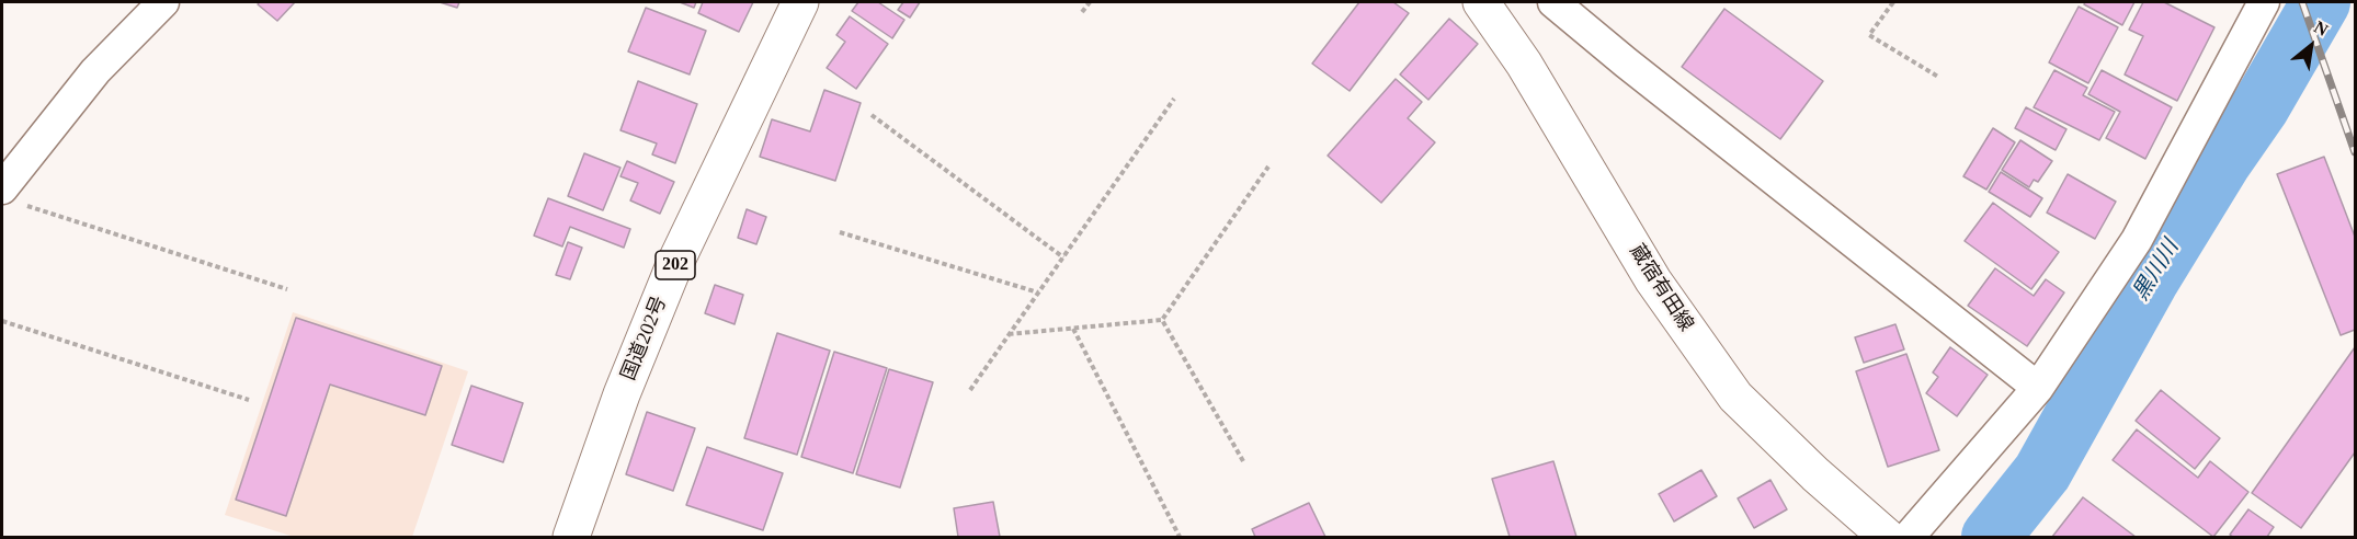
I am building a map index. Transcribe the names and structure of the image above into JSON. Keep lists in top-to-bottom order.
{
  "streets": {
    "main road": ["202", "蔵宿有田線", "国道202号"]
  },
  "water": ["黒川川"],
  "north": "top right"
}
